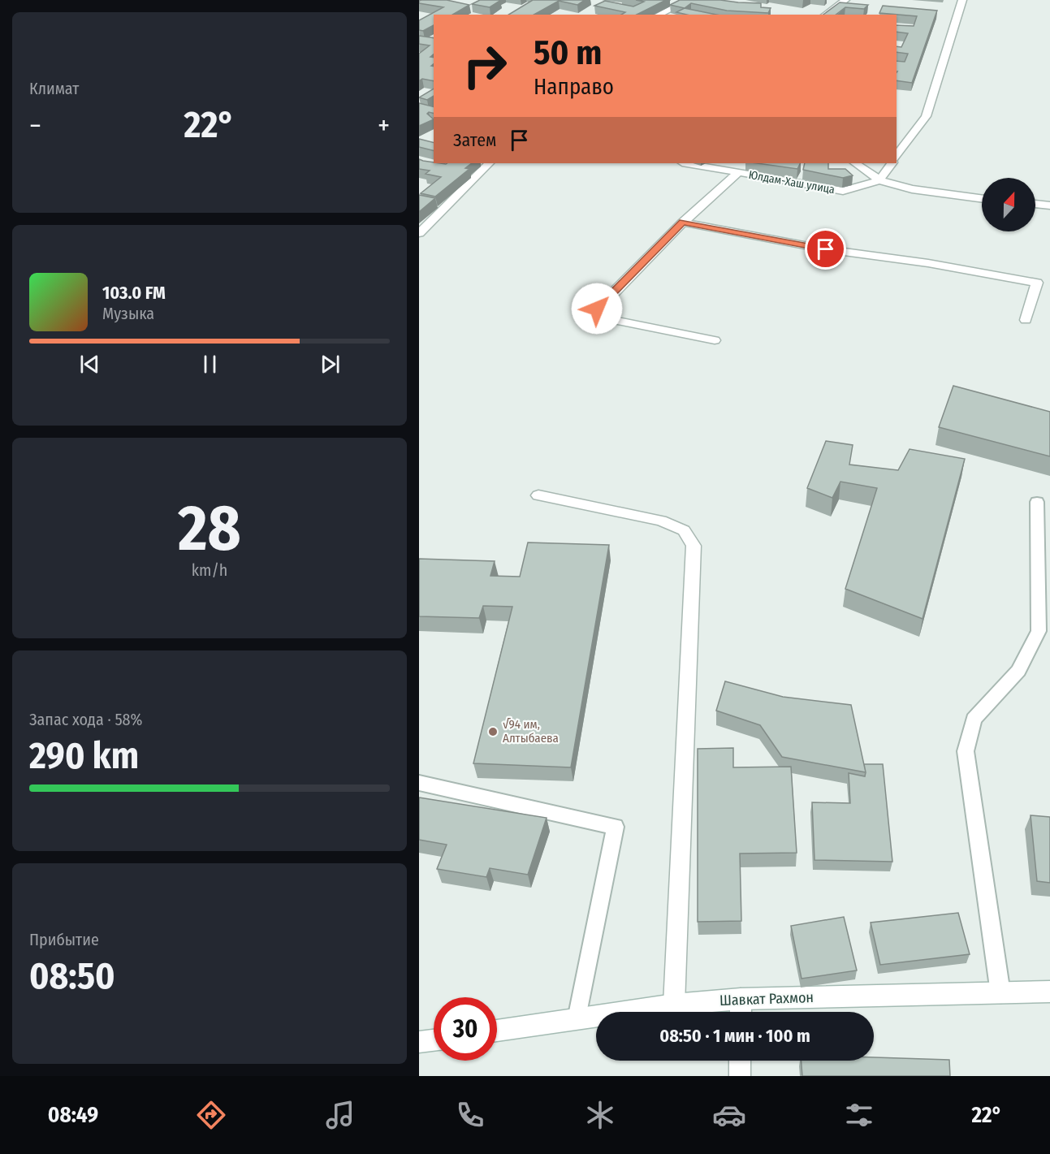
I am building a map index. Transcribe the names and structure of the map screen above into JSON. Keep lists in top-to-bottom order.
{
  "streets": {
    "street": ["Юлдам-Хаш улица", "Шавкат Рахмон"]
  },
  "places": ["√94 им, Алтыбаева"],
  "north": "top",
  "page": {
    "tile": [
      "Климат",
      ["28", "km/h"],
      ["Запас хода · 58%", "290 km"],
      ["Прибытие", "08:50"]
    ],
    "turn": ["50 m", "Направо"],
    "heat": ["−", "22°", "+"],
    "then": "Затем",
    "song": ["103.0 FM", "Музыка"],
    "limit": "30",
    "trip": "08:50 · 1 мин · 100 m",
    "tabs": ["08:49", "22°"]
  }
}
